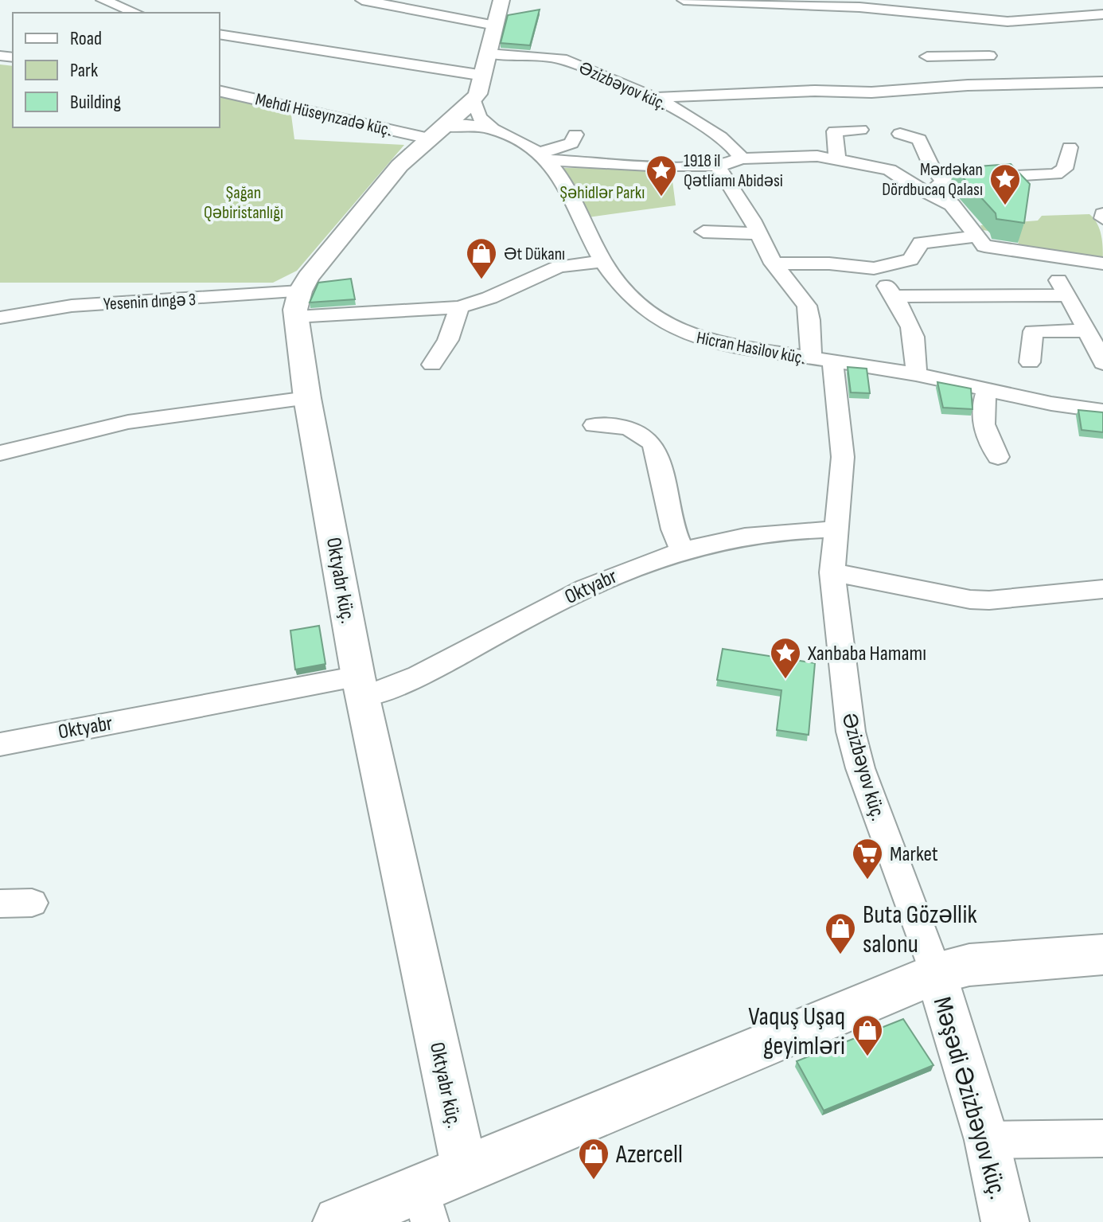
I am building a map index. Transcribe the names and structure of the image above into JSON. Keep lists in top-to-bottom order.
{
  "streets": {
    "street": [
      "Əzizbəyov küç.",
      "Mehdi Hüseynzadə küç.",
      "Yesenin dıngə 3",
      "Hicran Hasilov küç.",
      "Oktyabr küç.",
      "Oktyabr",
      "Məşədi Əzizbəyov küç."
    ]
  },
  "crossings": [
    ["Əzizbəyov küç.", "Mehdi Hüseynzadə küç."],
    ["Əzizbəyov küç.", "Hicran Hasilov küç."],
    ["Əzizbəyov küç.", "Oktyabr"],
    ["Əzizbəyov küç.", "Məşədi Əzizbəyov küç."],
    ["Mehdi Hüseynzadə küç.", "Hicran Hasilov küç."],
    ["Yesenin dıngə 3", "Hicran Hasilov küç."],
    ["Yesenin dıngə 3", "Oktyabr küç."],
    ["Oktyabr küç.", "Oktyabr"]
  ],
  "parks": ["Şağan Qəbiristanlığı", "Şəhidlər Parkı"],
  "places": {
    "place": ["1918 il Qətliamı Abidəsi", "Mərdəkan Dördbucaq Qalası", "Xanbaba Hamamı"],
    "shop": [
      "Ət Dükanı",
      "Buta Gözəllik salonu",
      "Vaquş Uşaq geyimləri",
      "Azercell"
    ],
    "supermarket": ["Market"]
  },
  "legend": ["Road", "Park", "Building"]
}
